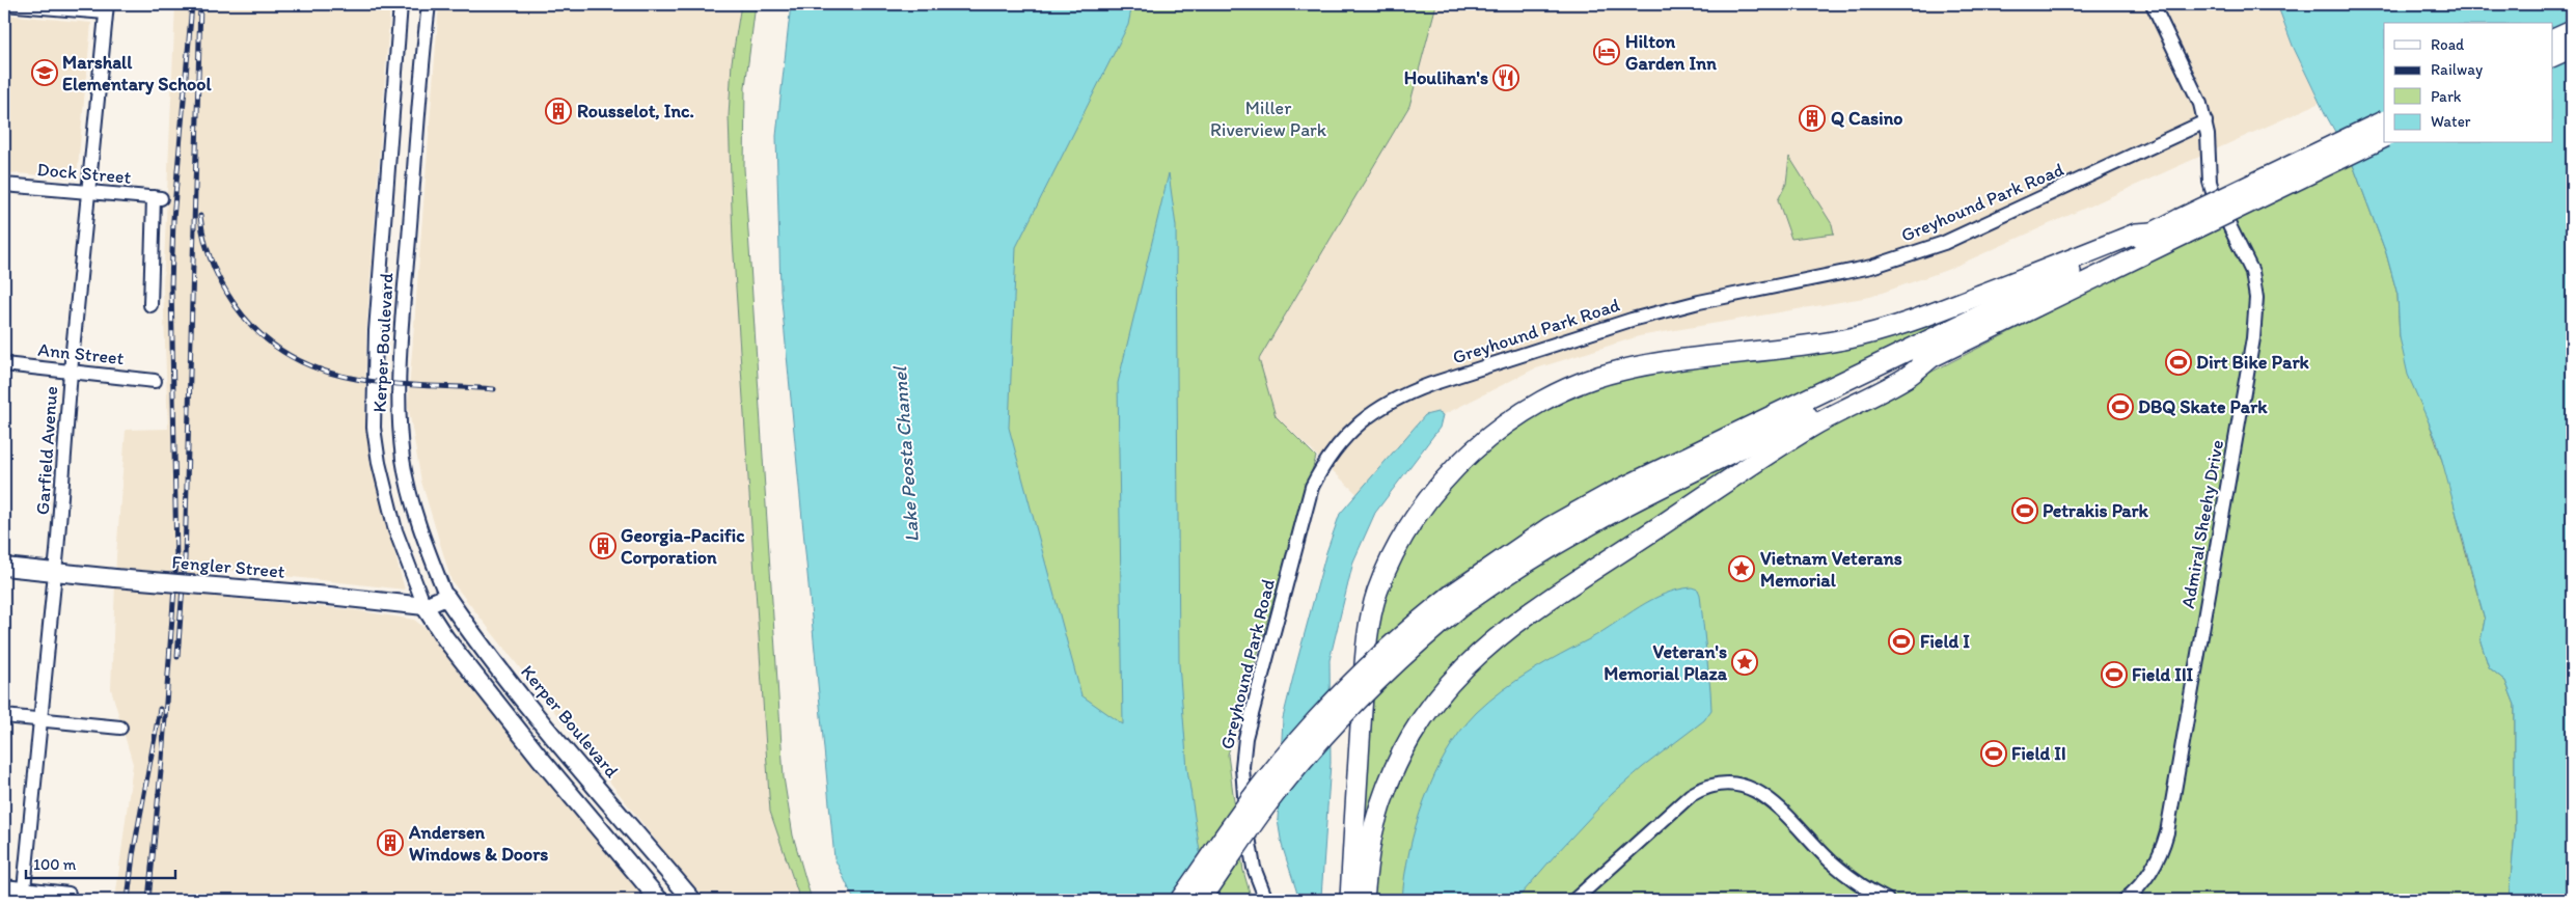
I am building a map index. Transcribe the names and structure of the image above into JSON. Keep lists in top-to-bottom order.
{
  "streets": {
    "main road": ["Kerper Boulevard", "Fengler Street"],
    "street": [
      "Dock Street",
      "Greyhound Park Road",
      "Ann Street",
      "Garfield Avenue",
      "Admiral Sheehy Drive"
    ]
  },
  "crossings": [
    ["Dock Street", "Garfield Avenue"],
    ["Greyhound Park Road", "Admiral Sheehy Drive"],
    ["Kerper Boulevard", "Fengler Street"],
    ["Ann Street", "Garfield Avenue"],
    ["Garfield Avenue", "Fengler Street"]
  ],
  "water": ["Lake Peosta Channel"],
  "parks": ["Miller Riverview Park"],
  "places": {
    "hotel": ["Hilton Garden Inn"],
    "school or university": ["Marshall Elementary School"],
    "restaurant": ["Houlihan's"],
    "building": [
      "Rousselot, Inc.",
      "Q Casino",
      "Georgia-Pacific Corporation",
      "Andersen Windows & Doors"
    ],
    "sports": [
      "Dirt Bike Park",
      "DBQ Skate Park",
      "Petrakis Park",
      "Field I",
      "Field III",
      "Field II"
    ],
    "place": ["Vietnam Veterans Memorial", "Veteran's Memorial Plaza"]
  },
  "legend": [
    "Road",
    "Railway",
    "Park",
    "Water"
  ],
  "scale_bar": "100 m"
}
